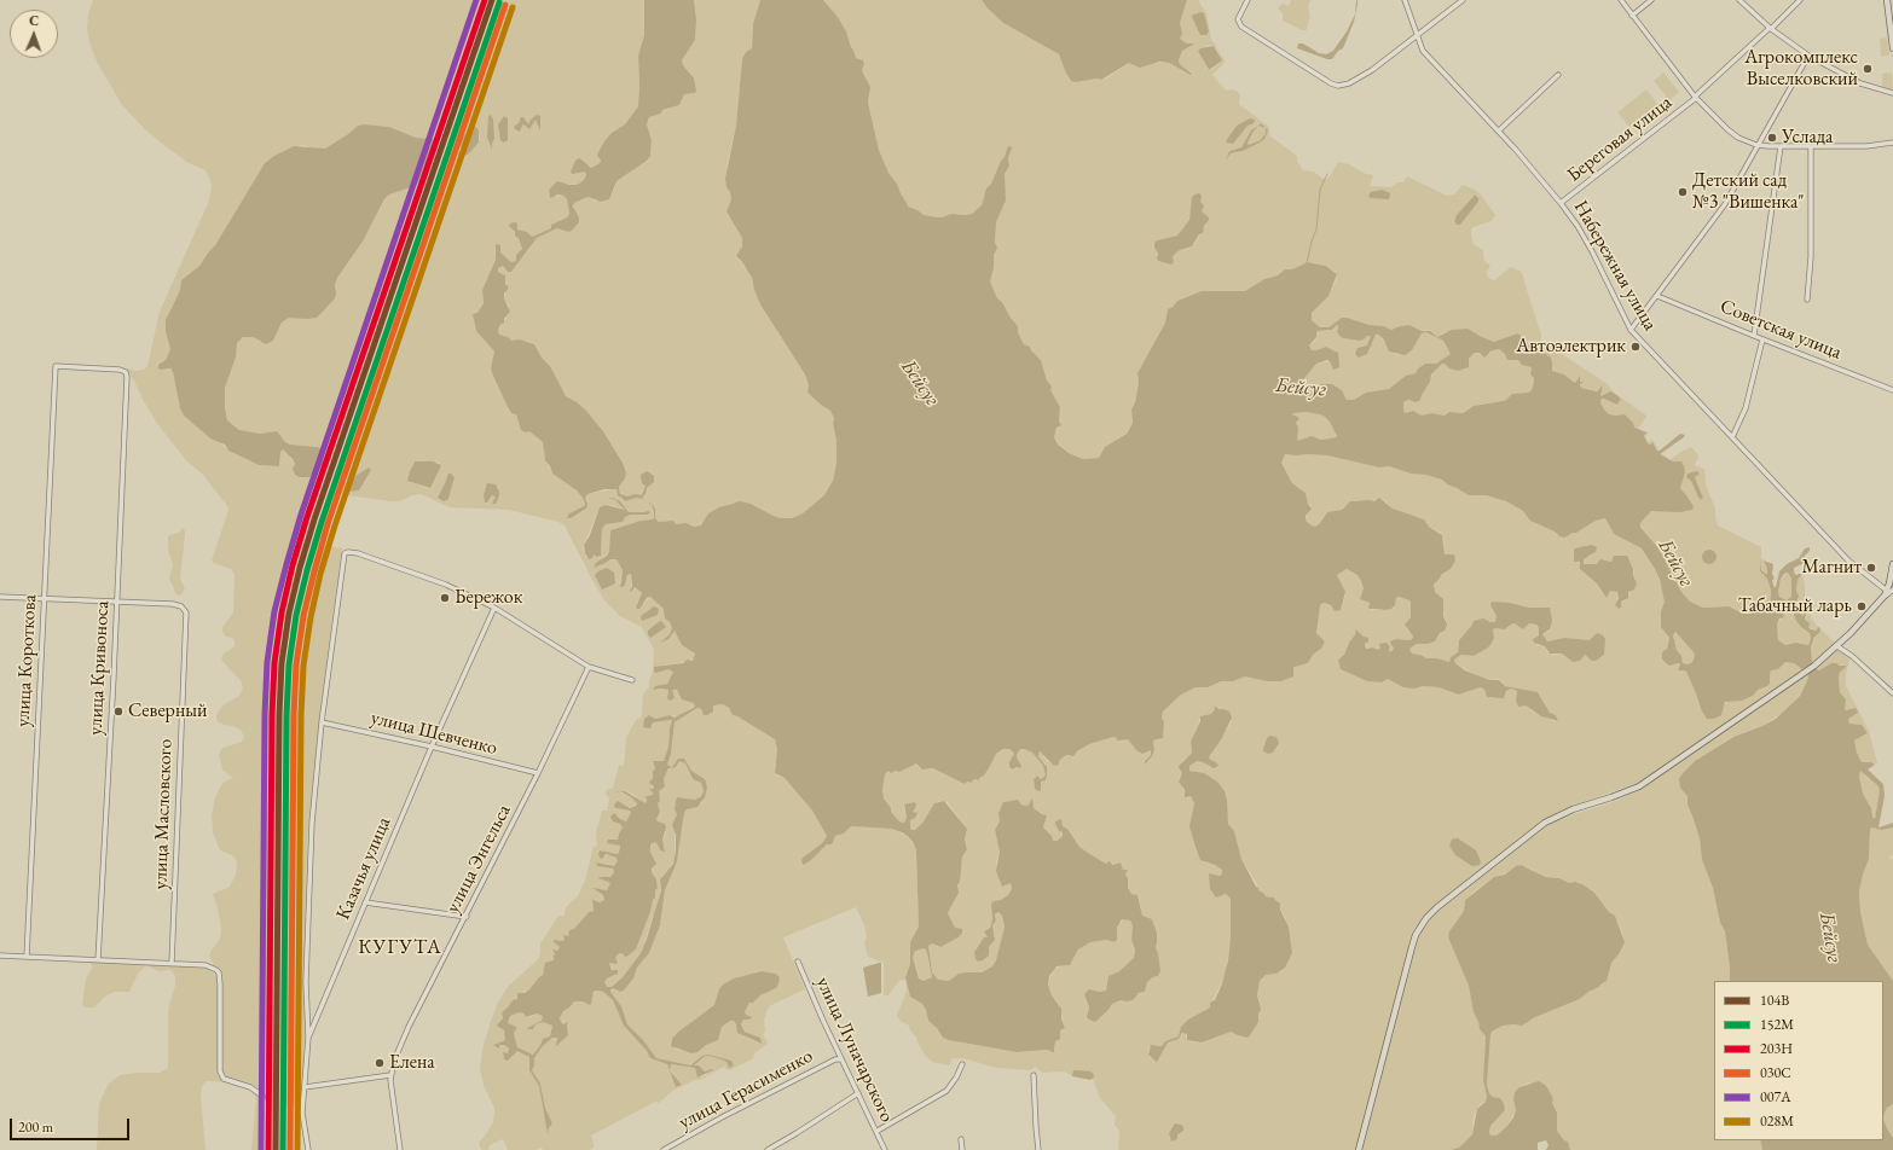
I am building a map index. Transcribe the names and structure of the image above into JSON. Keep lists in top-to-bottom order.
{
  "streets": {
    "street": [
      "Береговая улица",
      "Набережная улица",
      "Советская улица",
      "улица Короткова",
      "улица Кривоноса",
      "улица Шевченко",
      "улица Масловского",
      "улица Энгельса",
      "Казачья улица",
      "улица Луначарского",
      "улица Герасименко"
    ]
  },
  "crossings": [
    ["Береговая улица", "Набережная улица"],
    ["улица Короткова", "улица Кривоноса"],
    ["улица Кривоноса", "улица Масловского"],
    ["улица Шевченко", "улица Энгельса"],
    ["улица Шевченко", "Казачья улица"],
    ["улица Луначарского", "улица Герасименко"]
  ],
  "districts": ["КУГУТА"],
  "water": ["Бейсуг"],
  "places": [
    "Агрокомплекс Выселковский",
    "Услада",
    "Детский сад №3 \"Вишенка\"",
    "Автоэлектрик",
    "Магнит",
    "Бережок",
    "Табачный ларь",
    "Северный",
    "Елена"
  ],
  "lines": [
    "transit line 104В",
    "transit line 203Н",
    "transit line 007А",
    "transit line 152М",
    "transit line 030C",
    "transit line 028М"
  ],
  "legend": [
    "104В",
    "152М",
    "203Н",
    "030C",
    "007А",
    "028М"
  ],
  "scale_bar": "200 m",
  "north": "top"
}
